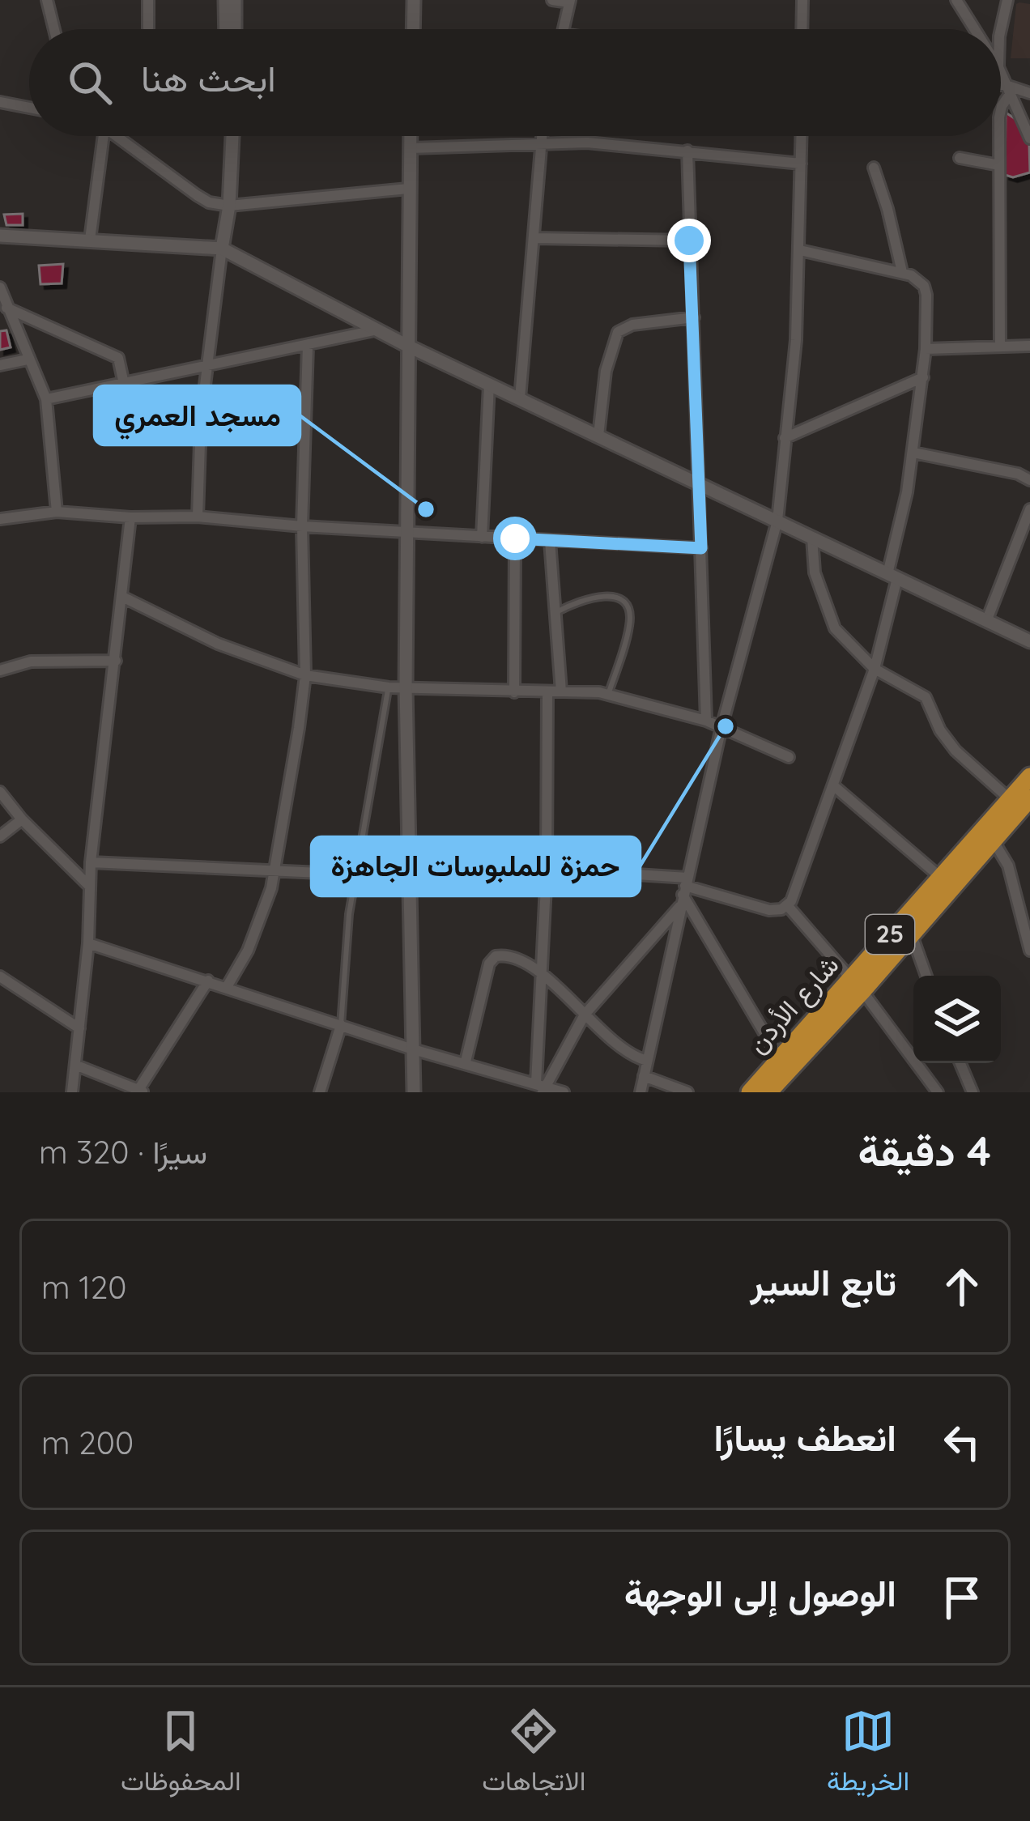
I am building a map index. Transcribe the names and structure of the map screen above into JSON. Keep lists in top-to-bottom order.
{
  "streets": {
    "highway": ["25", "شارع الأردن"]
  },
  "places": ["مسجد العمري", "حمزة للملبوسات الجاهزة"],
  "page": {
    "search": "ابحث هنا",
    "heading": ["4 دقيقة", "سيرًا · 320 m"],
    "list": [
      ["تابع السير", "120 m"],
      ["انعطف يسارًا", "200 m"],
      "الوصول إلى الوجهة"
    ],
    "nav": ["الخريطة", "الاتجاهات", "المحفوظات"]
  }
}
